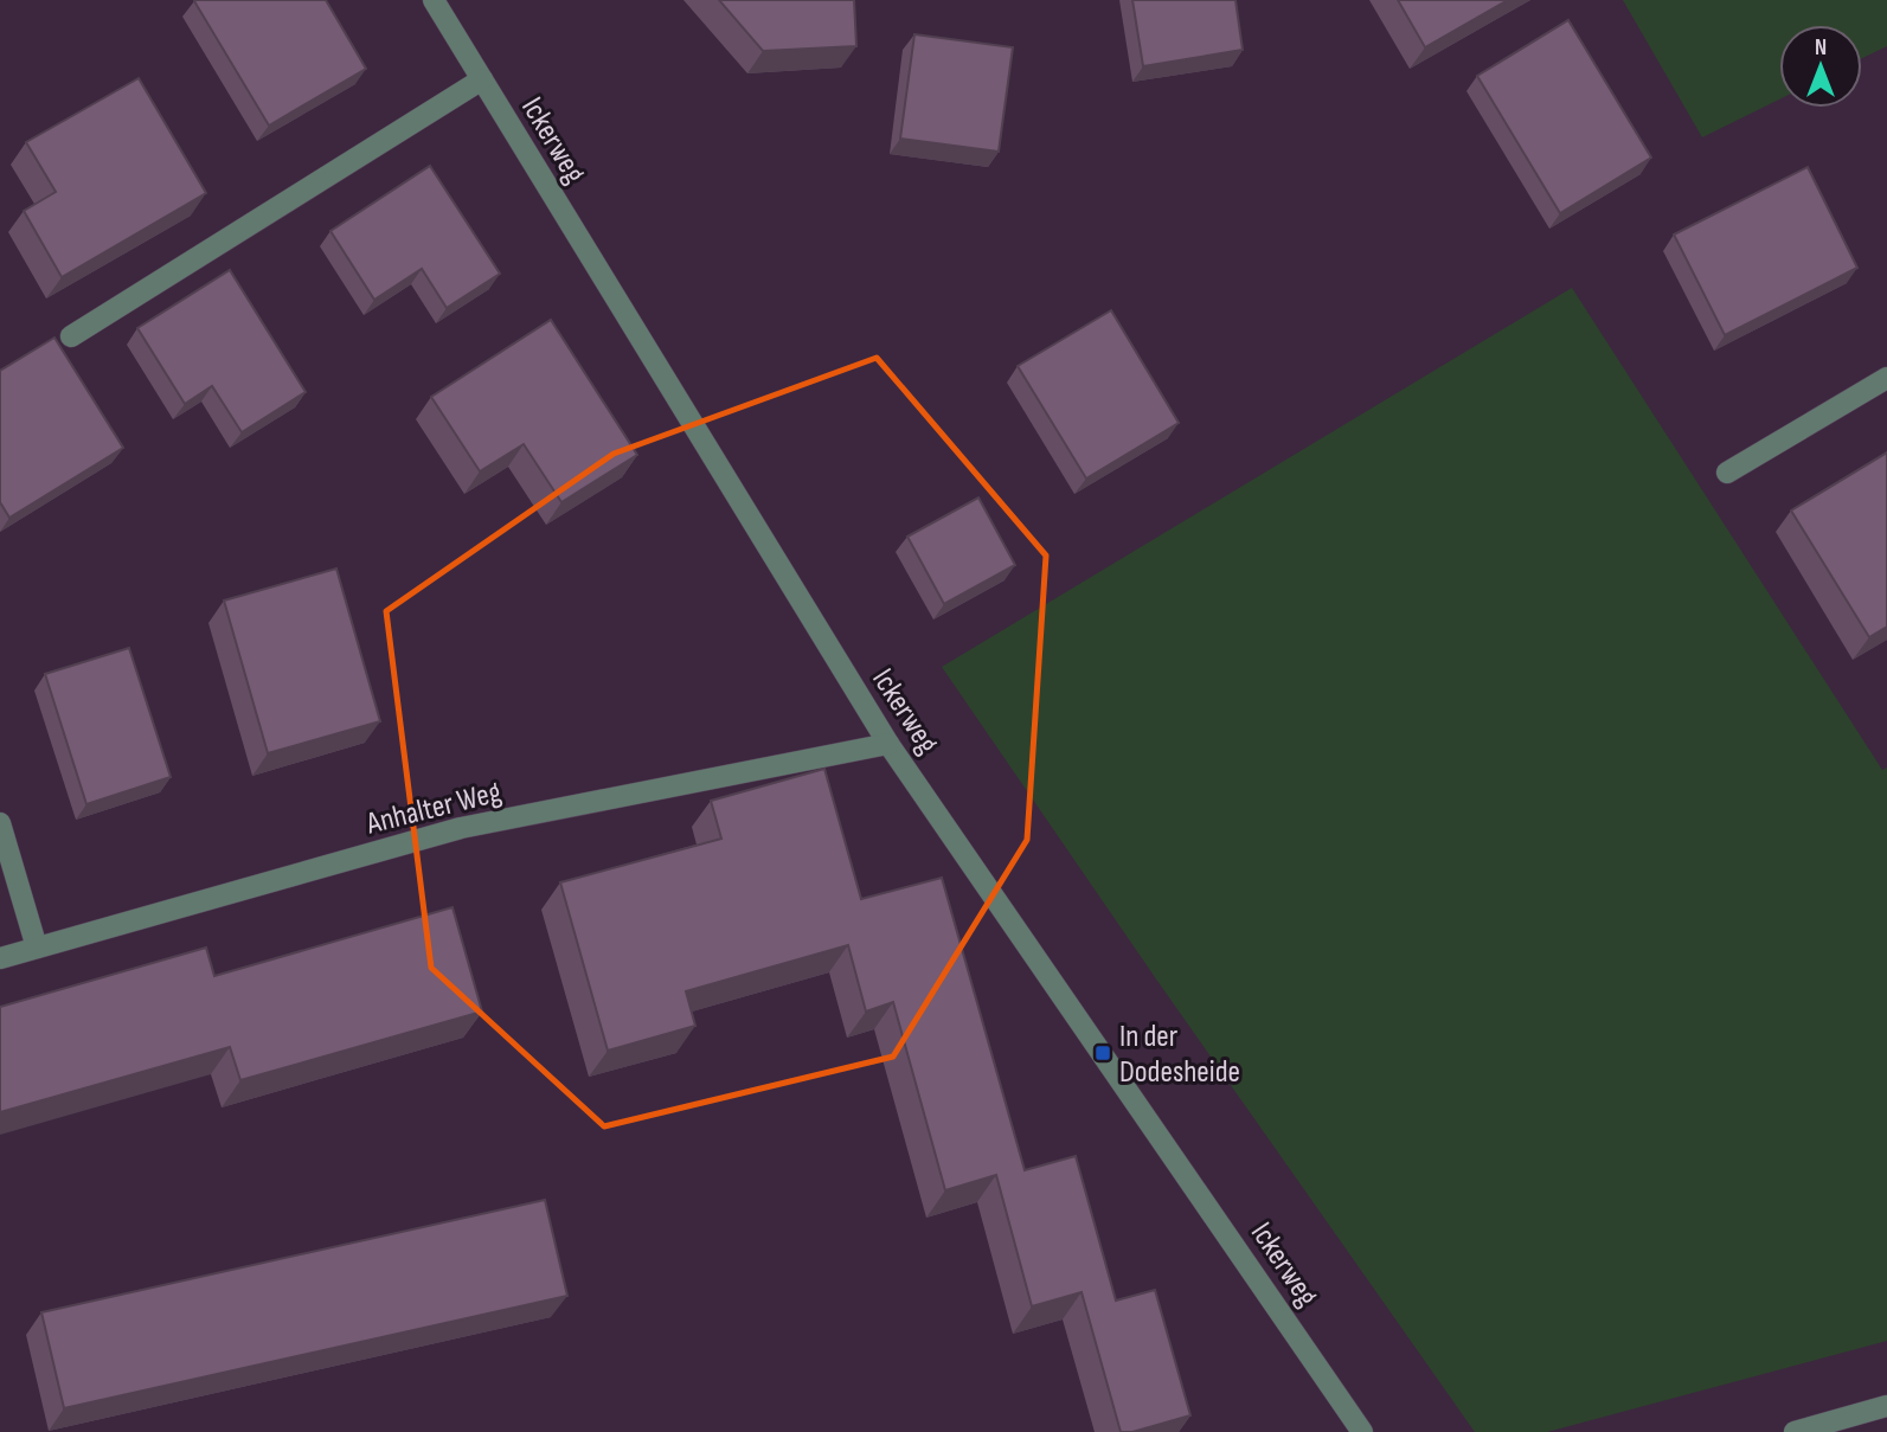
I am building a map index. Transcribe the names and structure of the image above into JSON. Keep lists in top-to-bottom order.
{
  "streets": {
    "street": ["Ickerweg", "Anhalter Weg"]
  },
  "crossings": [
    ["Ickerweg", "Anhalter Weg"]
  ],
  "places": {
    "transit": ["In der Dodesheide"]
  },
  "north": "top"
}
